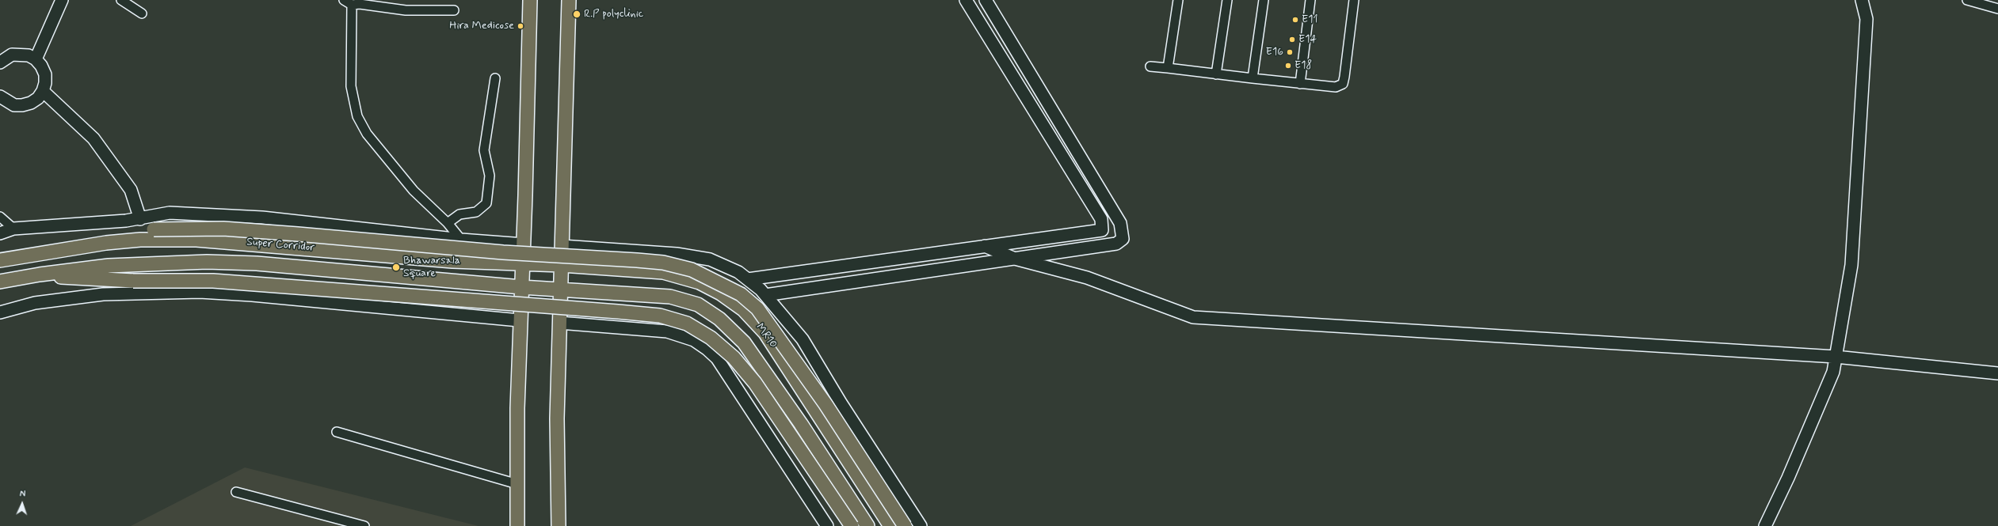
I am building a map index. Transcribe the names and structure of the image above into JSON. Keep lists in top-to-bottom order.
{
  "streets": {
    "main road": ["Super Corridor", "MR10"]
  },
  "crossings": [
    ["Super Corridor", "MR10"]
  ],
  "places": [
    "R.P polyclinic",
    "E11",
    "Hira Medicose",
    "E14",
    "E16",
    "E18",
    "Bhawarsala Square"
  ],
  "north": "top"
}
